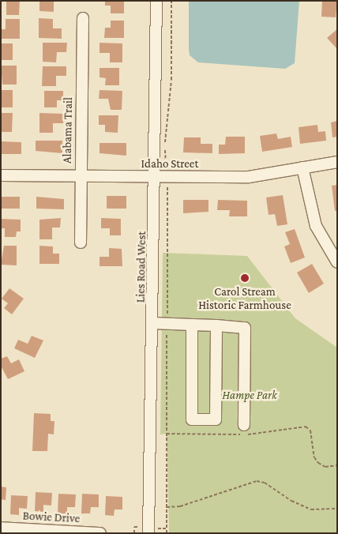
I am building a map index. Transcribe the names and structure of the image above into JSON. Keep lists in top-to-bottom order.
{
  "streets": {
    "street": [
      "Alabama Trail",
      "Idaho Street",
      "Lies Road West",
      "Bowie Drive"
    ]
  },
  "crossings": [
    ["Alabama Trail", "Idaho Street"],
    ["Idaho Street", "Lies Road West"]
  ],
  "parks": ["Hampe Park"],
  "places": ["Carol Stream Historic Farmhouse"]
}
